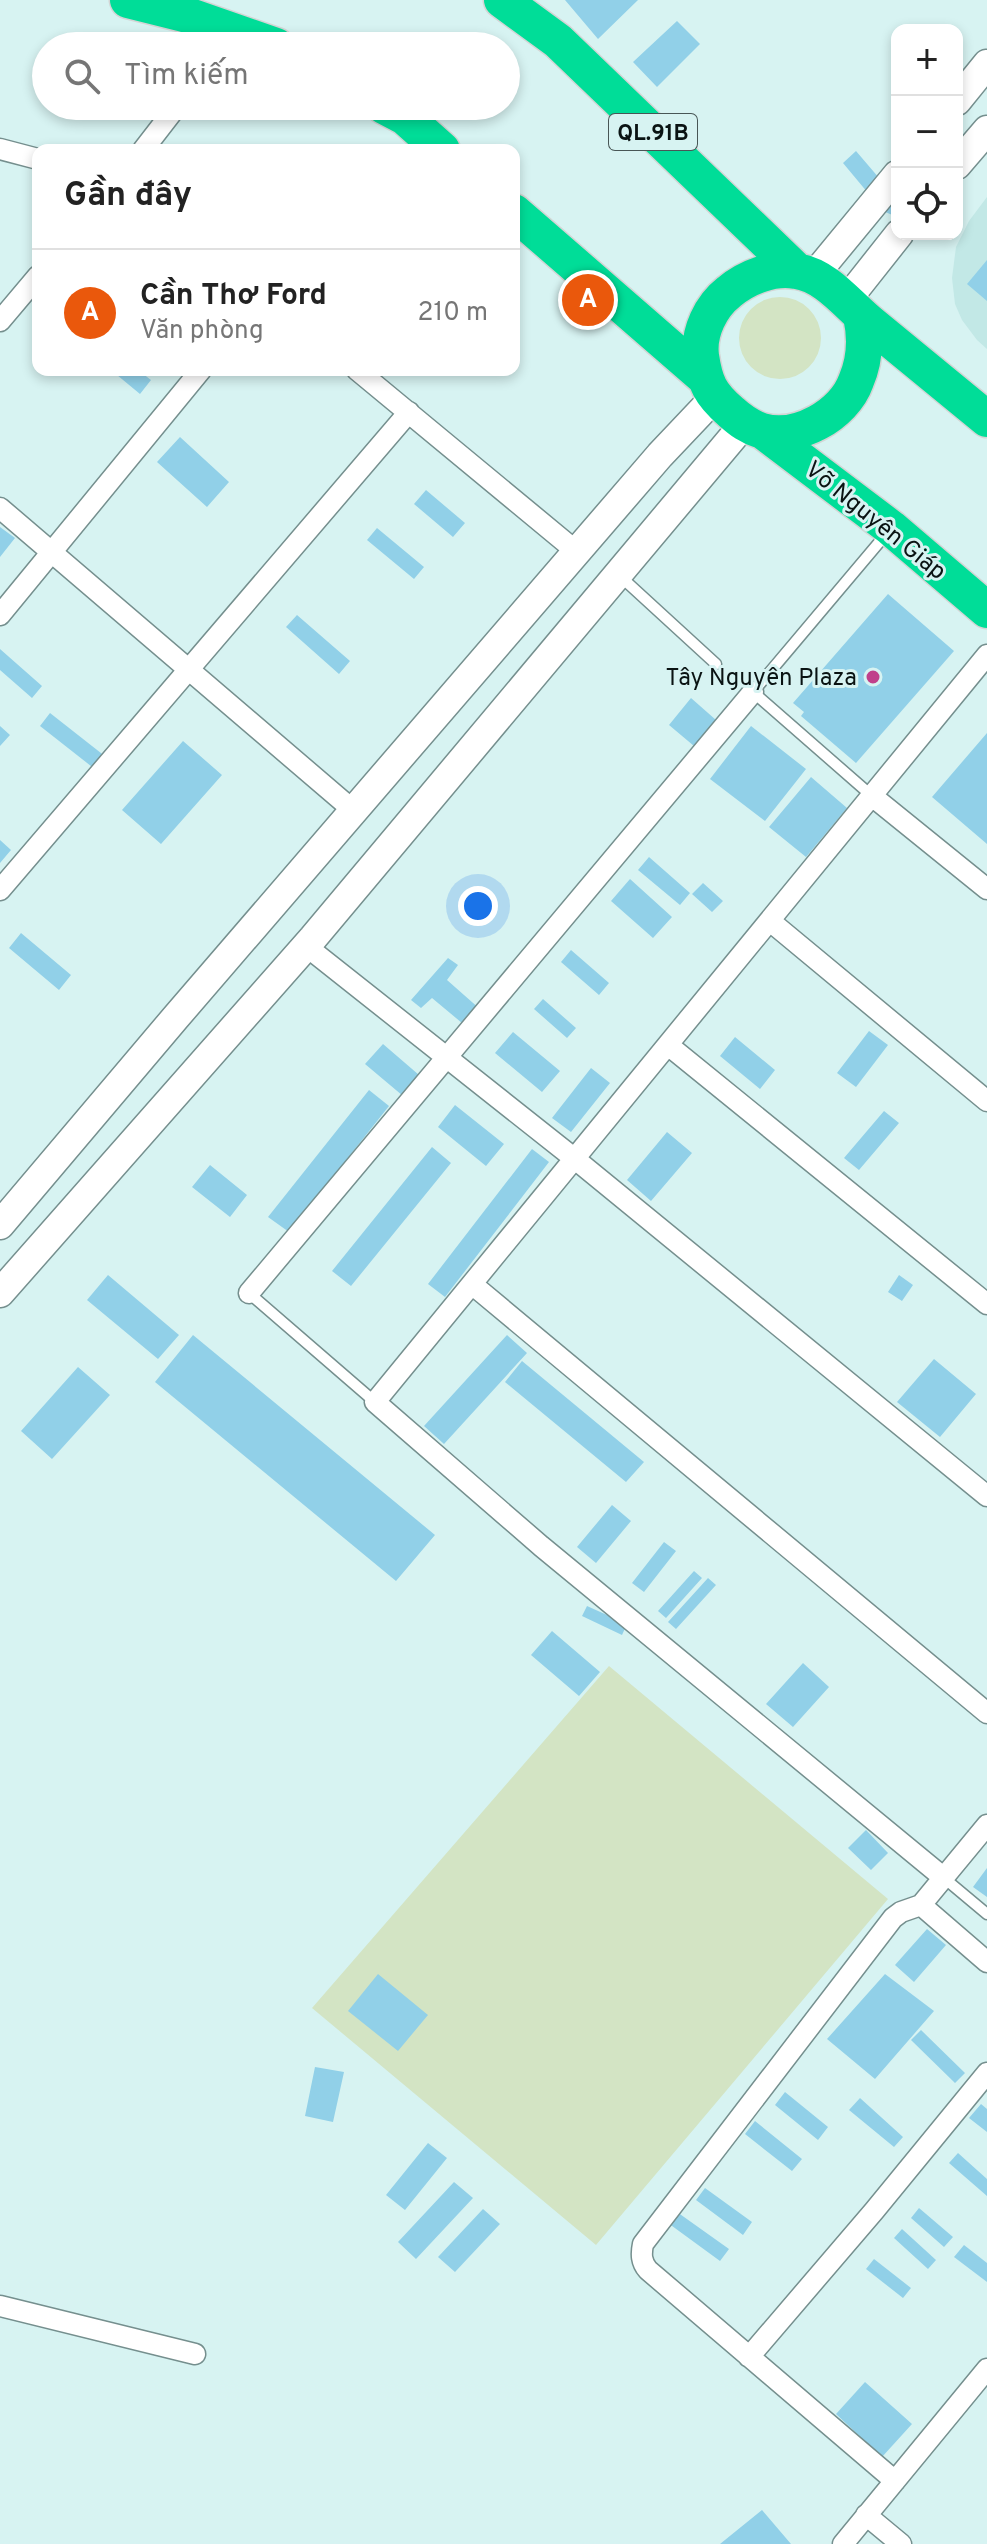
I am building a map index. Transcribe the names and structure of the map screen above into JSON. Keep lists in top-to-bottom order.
{
  "streets": {
    "highway": ["QL.91B", "Võ Nguyên Giáp"]
  },
  "crossings": [
    ["QL.91B", "Võ Nguyên Giáp"]
  ],
  "places": ["Tây Nguyên Plaza"],
  "page": {
    "map_buttons": ["+", "−"],
    "search": "Tìm kiếm",
    "heading": "Gần đây",
    "list": [
      {
        "mark": "A",
        "name": "Cần Thơ Ford",
        "note": "Văn phòng",
        "value": "210 m"
      }
    ],
    "pins": "A"
  }
}
